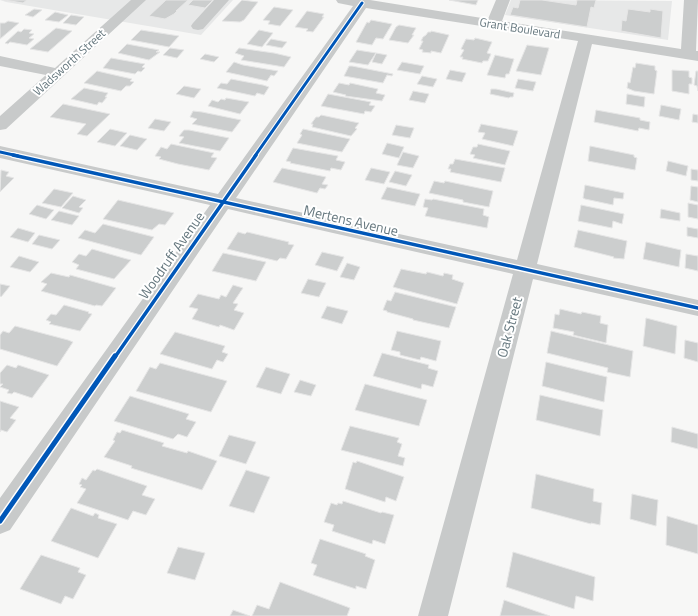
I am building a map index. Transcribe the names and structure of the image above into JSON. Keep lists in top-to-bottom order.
{
  "streets": {
    "street": [
      "Grant Boulevard",
      "Wadsworth Street",
      "Mertens Avenue",
      "Woodruff Avenue",
      "Oak Street"
    ]
  },
  "crossings": [
    ["Grant Boulevard", "Woodruff Avenue"],
    ["Grant Boulevard", "Oak Street"],
    ["Mertens Avenue", "Woodruff Avenue"],
    ["Mertens Avenue", "Oak Street"]
  ]
}
